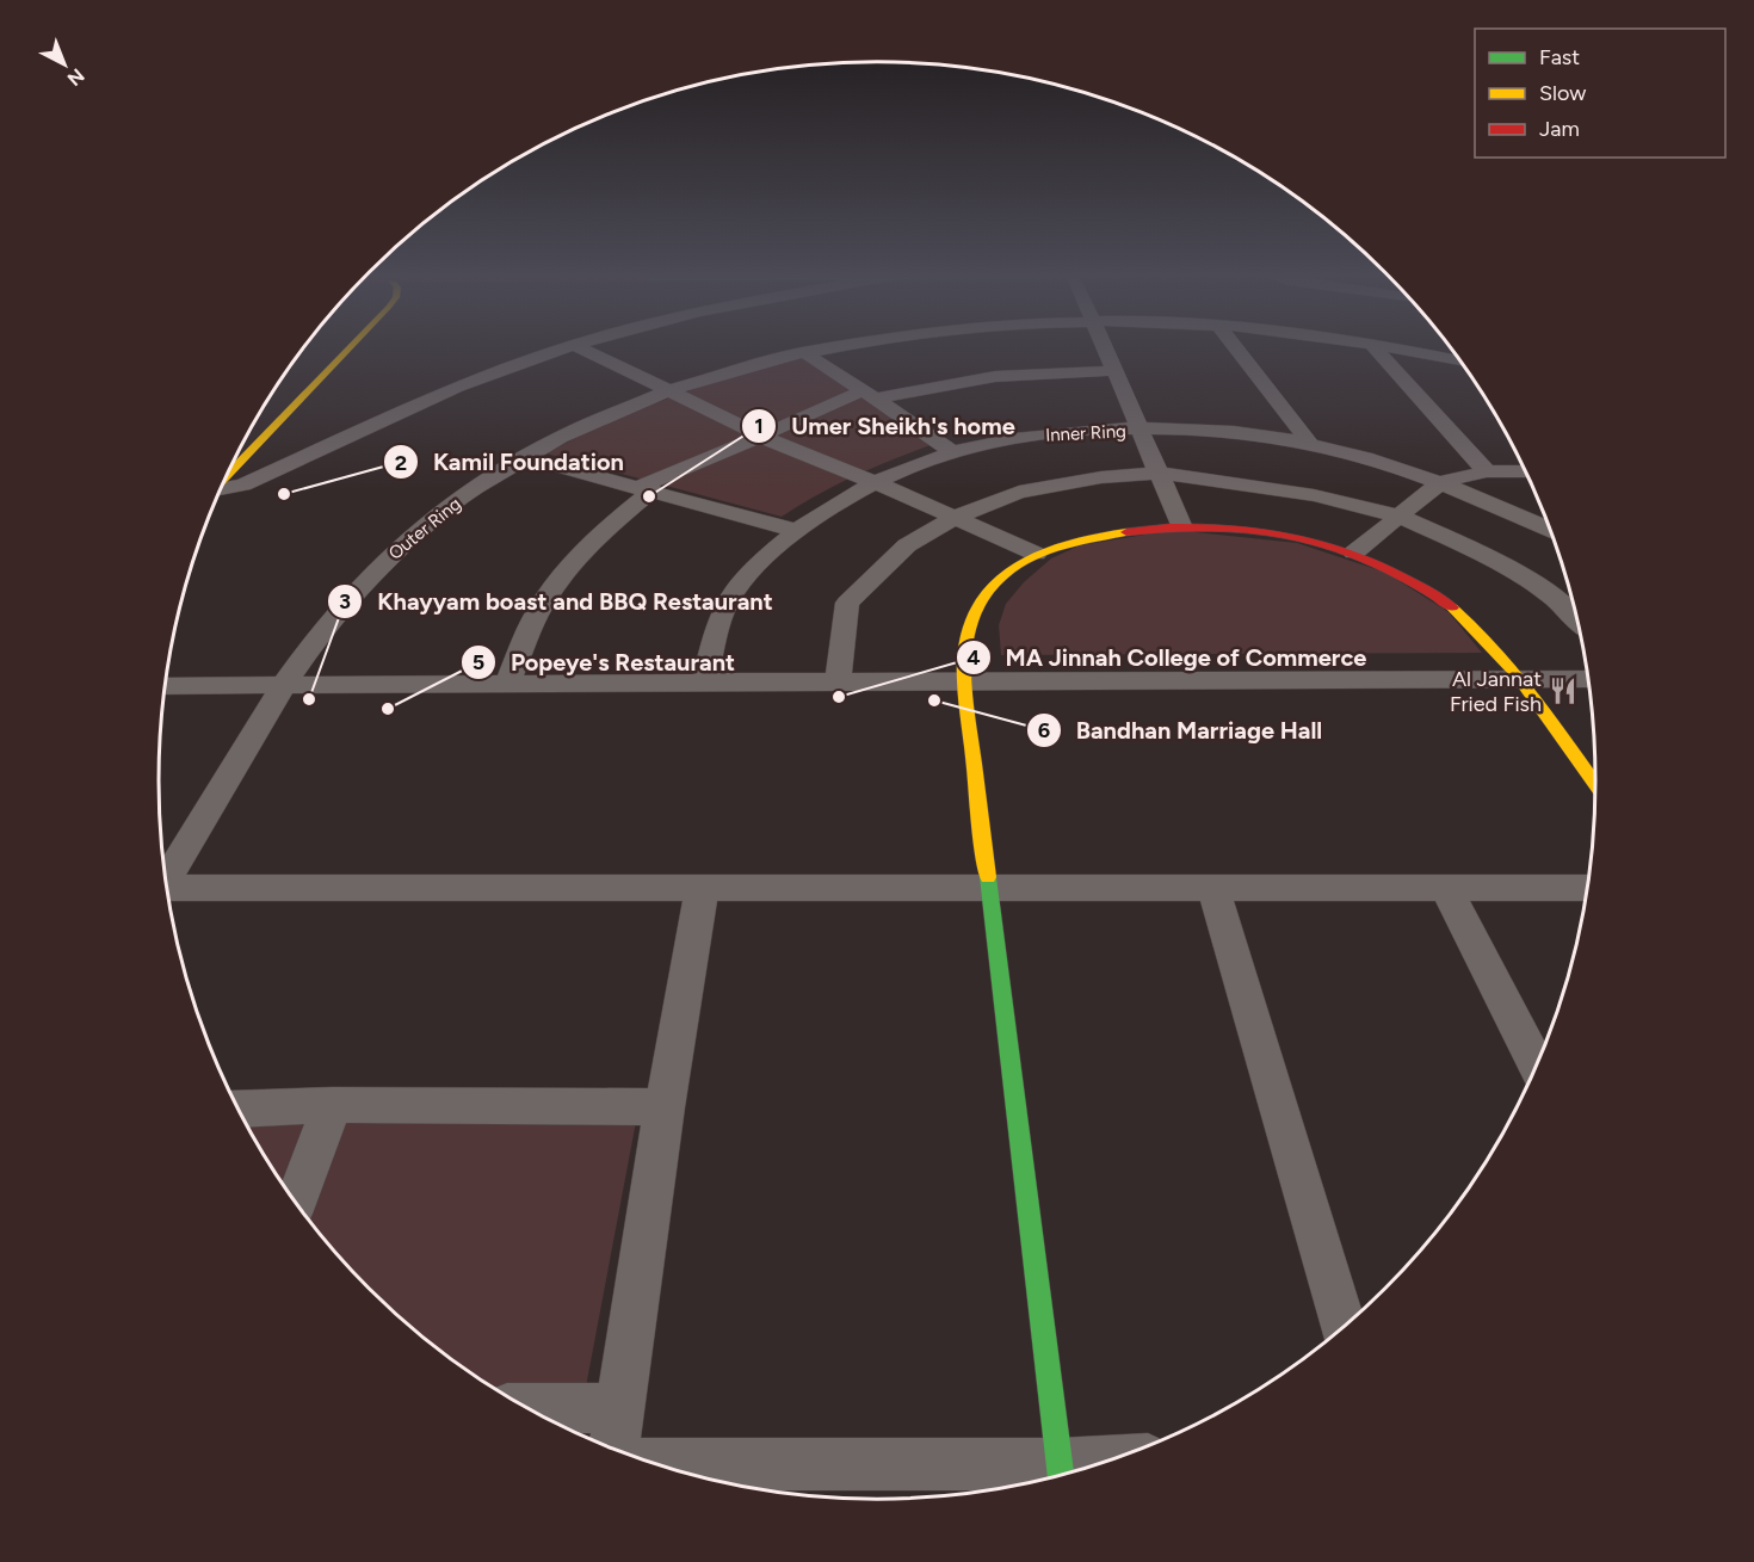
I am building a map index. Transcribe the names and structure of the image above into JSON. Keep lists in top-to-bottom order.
{
  "streets": {
    "street": ["Inner Ring", "Outer Ring"]
  },
  "places": {
    "other": [
      "Kamil Foundation",
      "Umer Sheikh's home",
      "MA Jinnah College of Commerce",
      "Khayyam boast and BBQ Restaurant",
      "Bandhan Marriage Hall",
      "Popeye's Restaurant"
    ],
    "restaurant": ["Al Jannat Fried Fish"]
  },
  "legend": ["Fast", "Slow", "Jam"],
  "north": "bottom right"
}
